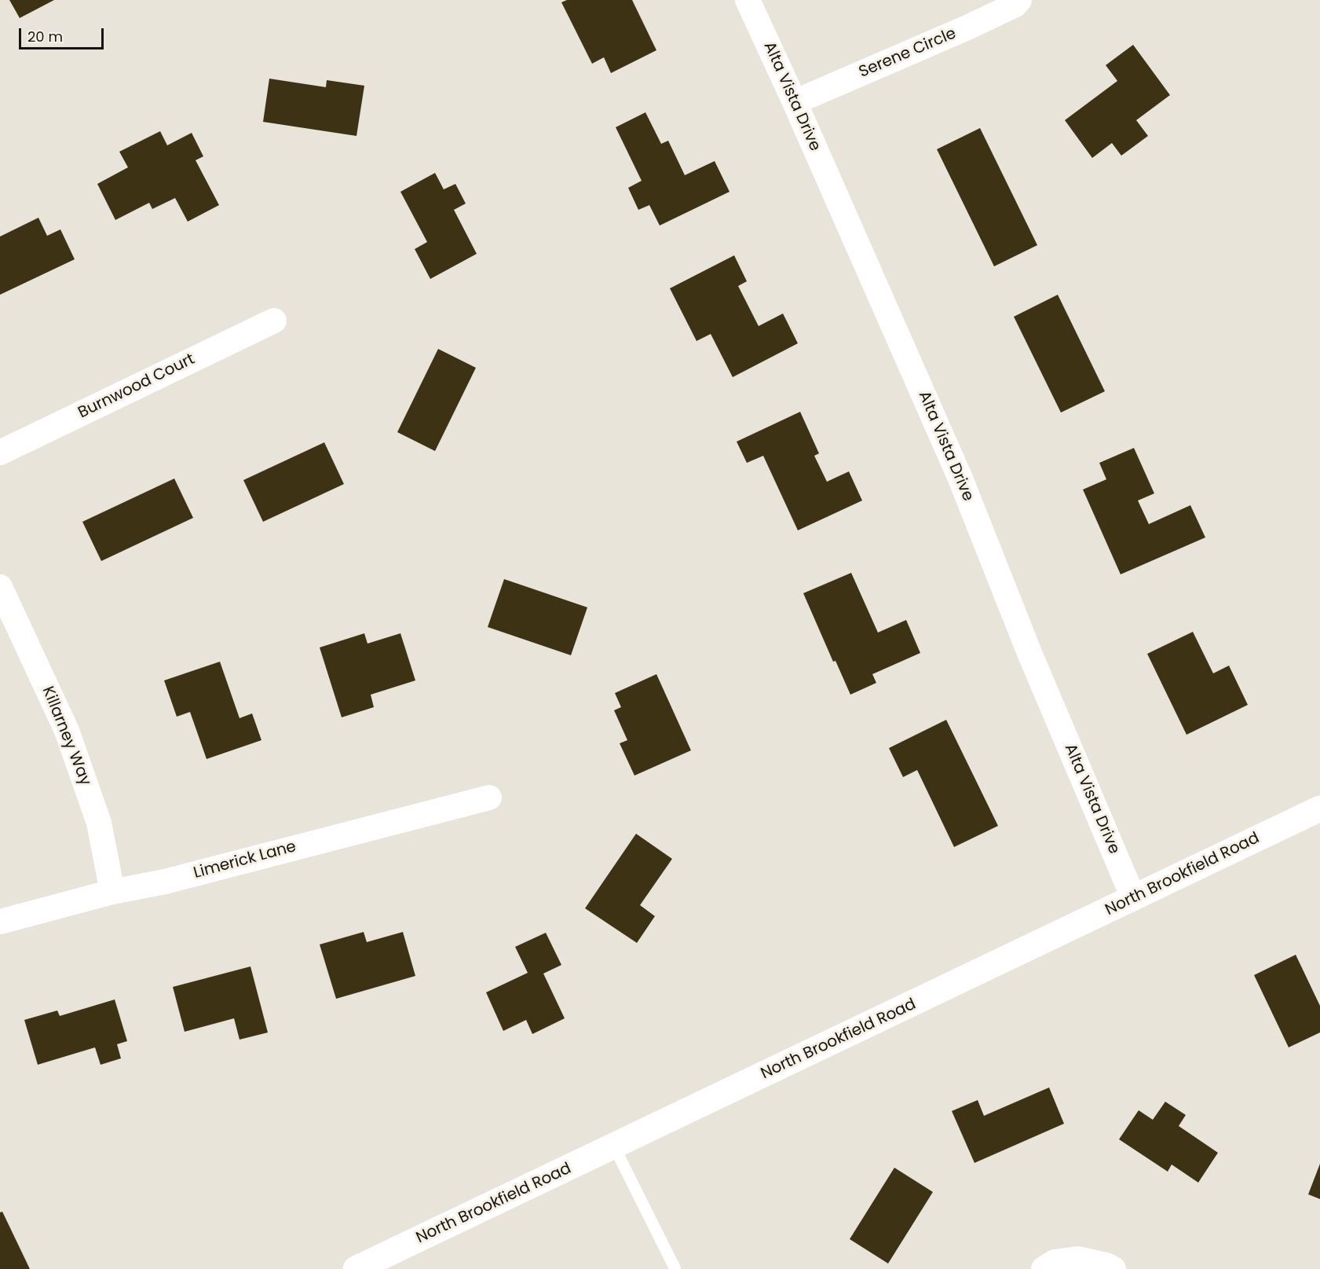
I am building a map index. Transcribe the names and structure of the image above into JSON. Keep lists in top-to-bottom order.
{
  "streets": {
    "street": [
      "Serene Circle",
      "Alta Vista Drive",
      "Burnwood Court",
      "Killarney Way",
      "Limerick Lane",
      "North Brookfield Road"
    ]
  },
  "crossings": [
    ["Serene Circle", "Alta Vista Drive"],
    ["Alta Vista Drive", "North Brookfield Road"],
    ["Killarney Way", "Limerick Lane"]
  ],
  "scale_bar": "20 m"
}
